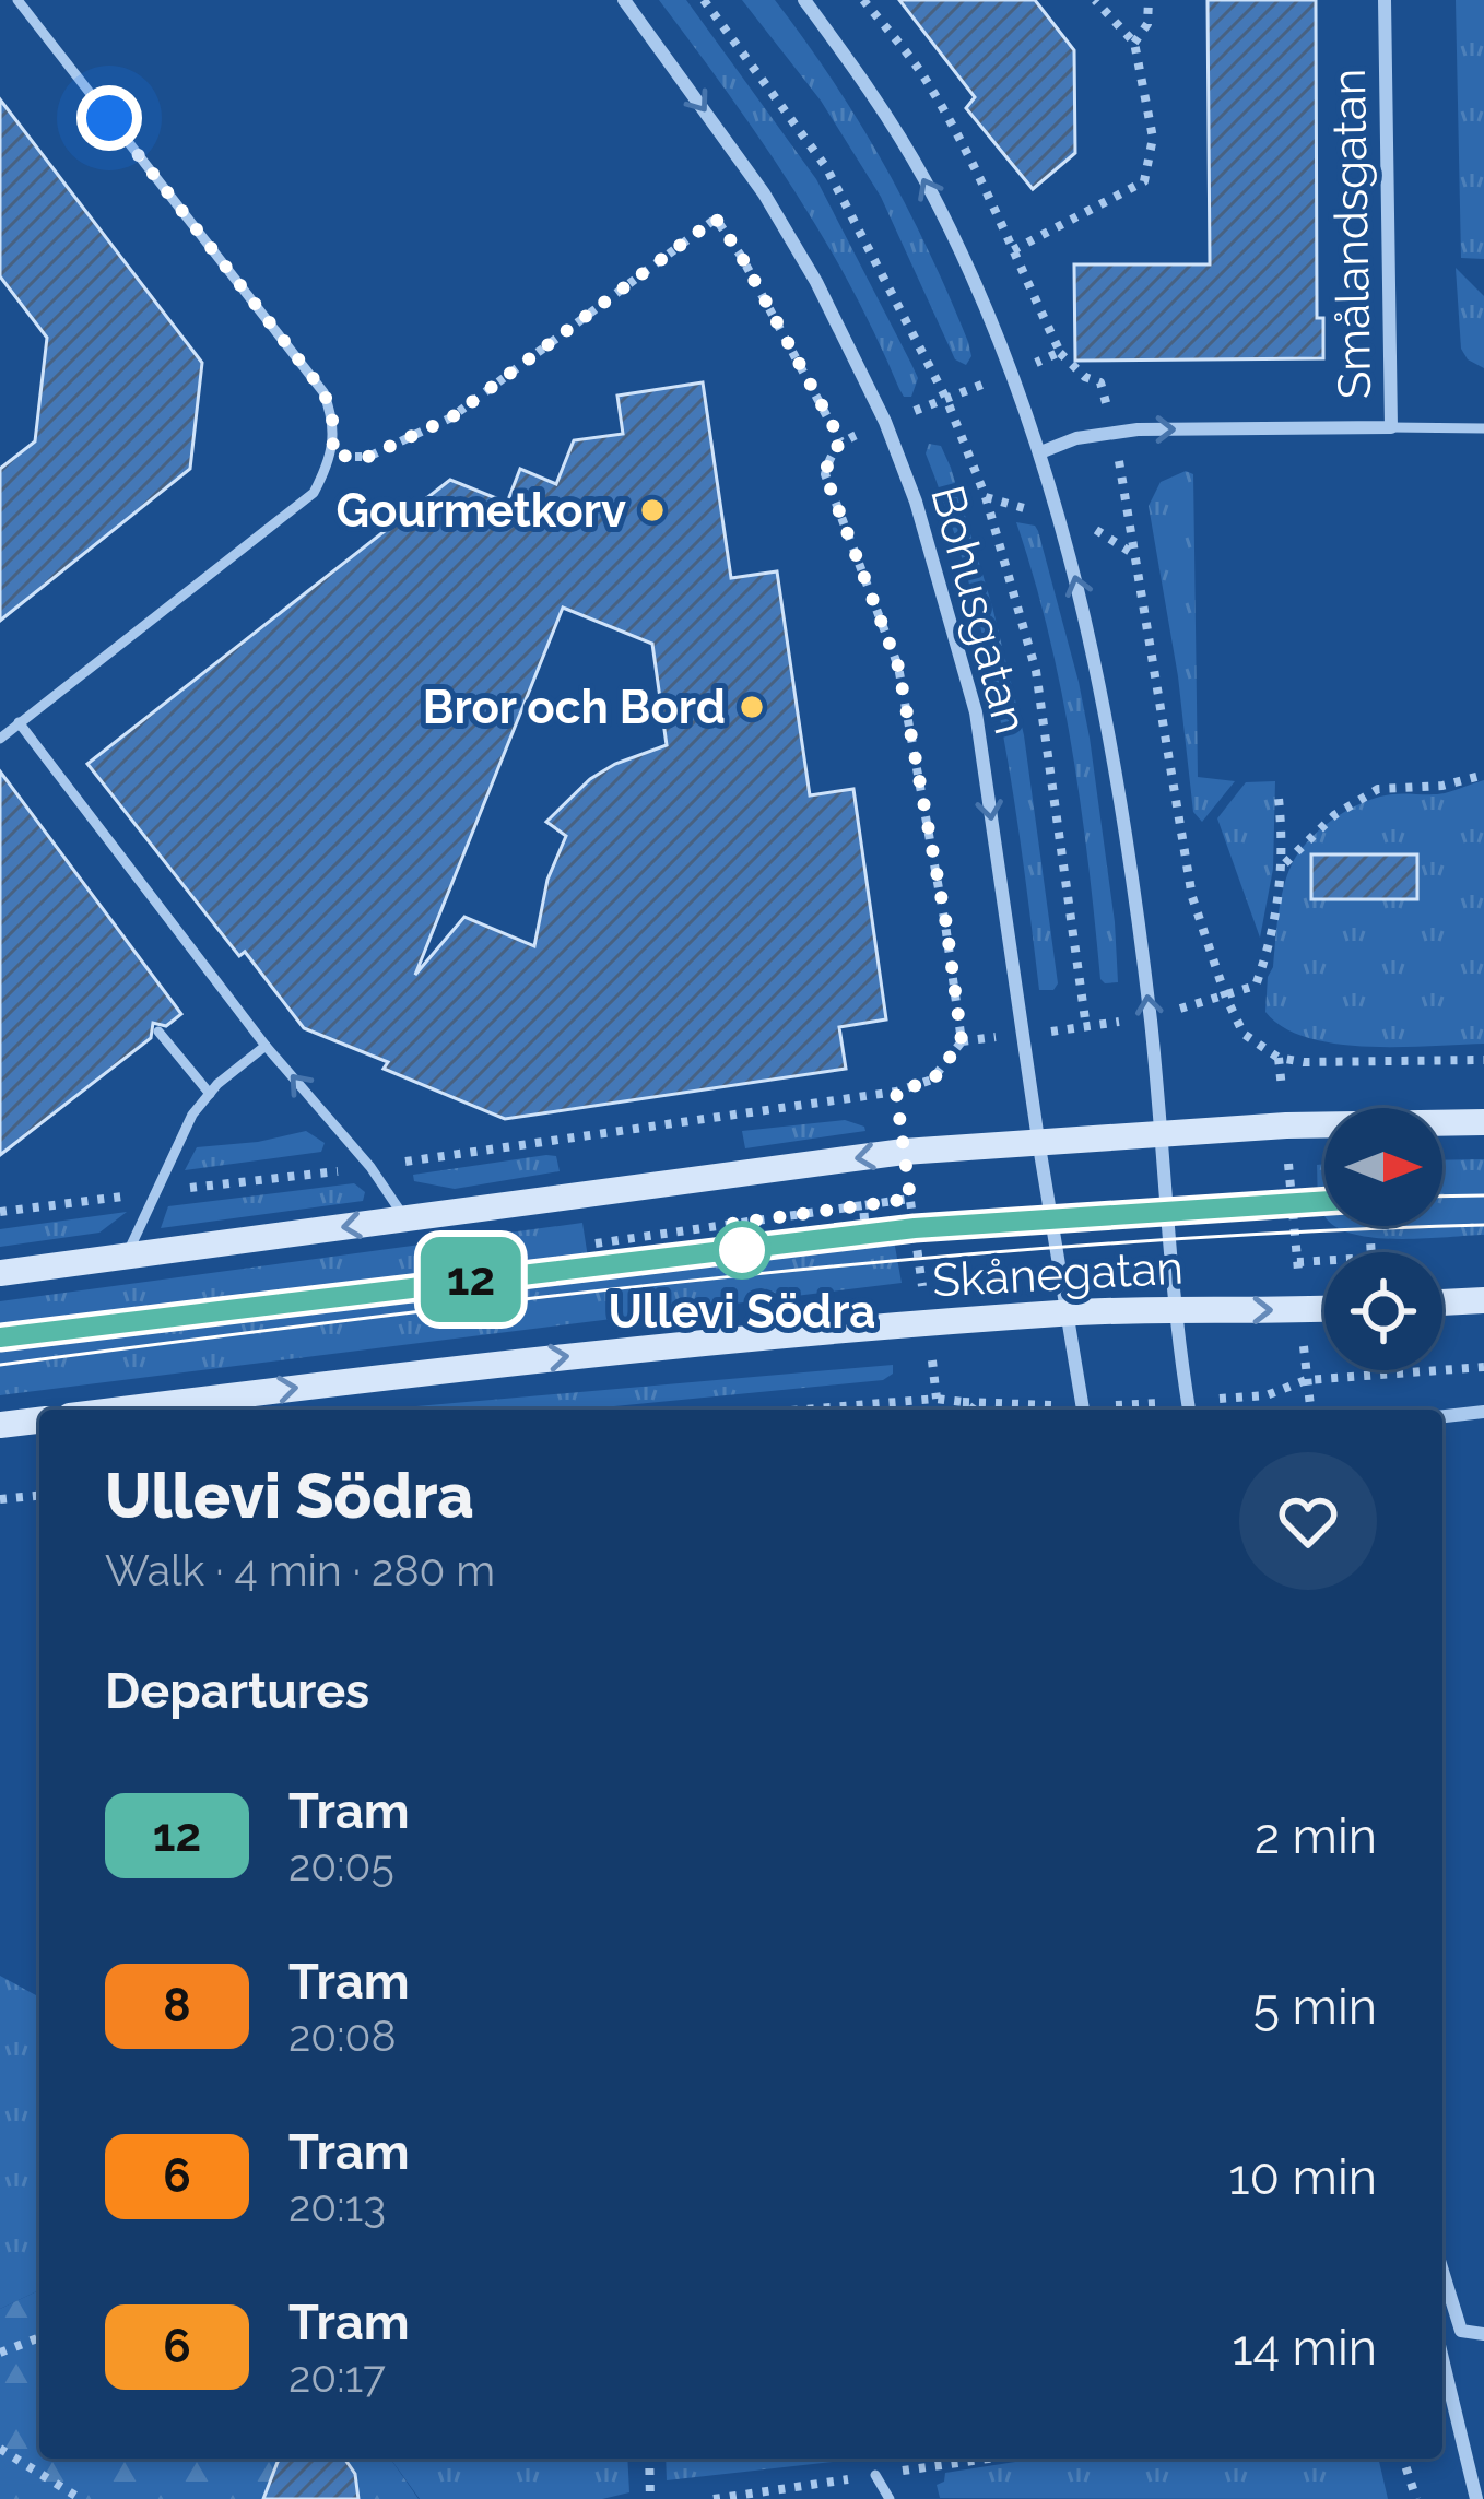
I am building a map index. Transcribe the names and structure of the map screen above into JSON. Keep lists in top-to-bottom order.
{
  "streets": {
    "main road": ["Skånegatan"],
    "street": ["Smålandsgatan", "Bohusgatan"]
  },
  "crossings": [
    ["Smålandsgatan", "Bohusgatan"],
    ["Bohusgatan", "Skånegatan"]
  ],
  "one_way": ["Smålandsgatan"],
  "places": ["Gourmetkorv", "Bror och Bord", "Ullevi Södra"],
  "lines": ["tram line 12"],
  "north": "right",
  "page": {
    "on_map": "12",
    "heading": [
      ["Ullevi Södra", "Walk · 4 min · 280 m"],
      "Departures"
    ],
    "list": [
      {
        "mark": "12",
        "name": "Tram",
        "note": "20:05",
        "value": "2 min"
      },
      {
        "mark": "8",
        "name": "Tram",
        "note": "20:08",
        "value": "5 min"
      },
      {
        "mark": "6",
        "name": "Tram",
        "note": "20:13",
        "value": "10 min"
      },
      {
        "mark": "6",
        "name": "Tram",
        "note": "20:17",
        "value": "14 min"
      }
    ]
  }
}
